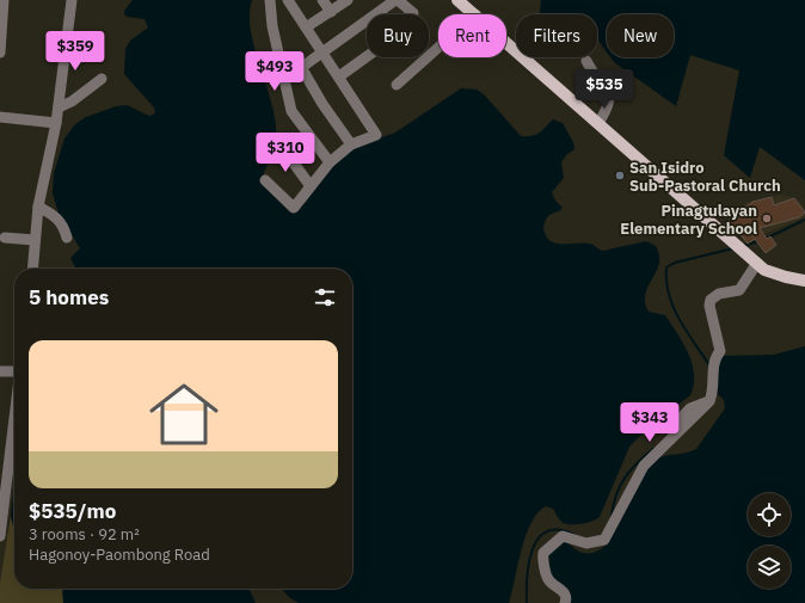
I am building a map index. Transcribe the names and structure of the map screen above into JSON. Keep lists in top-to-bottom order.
{
  "places": ["San Isidro Sub-Pastoral Church", "Pinagtulayan Elementary School"],
  "page": {
    "chip": [
      "Buy",
      "Rent",
      "Filters",
      "New"
    ],
    "price": [
      "$359",
      "$493",
      "$535",
      "$310",
      "$343"
    ],
    "heading": "5 homes",
    "list": [
      {
        "name": "$535/mo",
        "note": "3 rooms · 92 m² · Hagonoy-Paombong Road"
      }
    ]
  }
}
